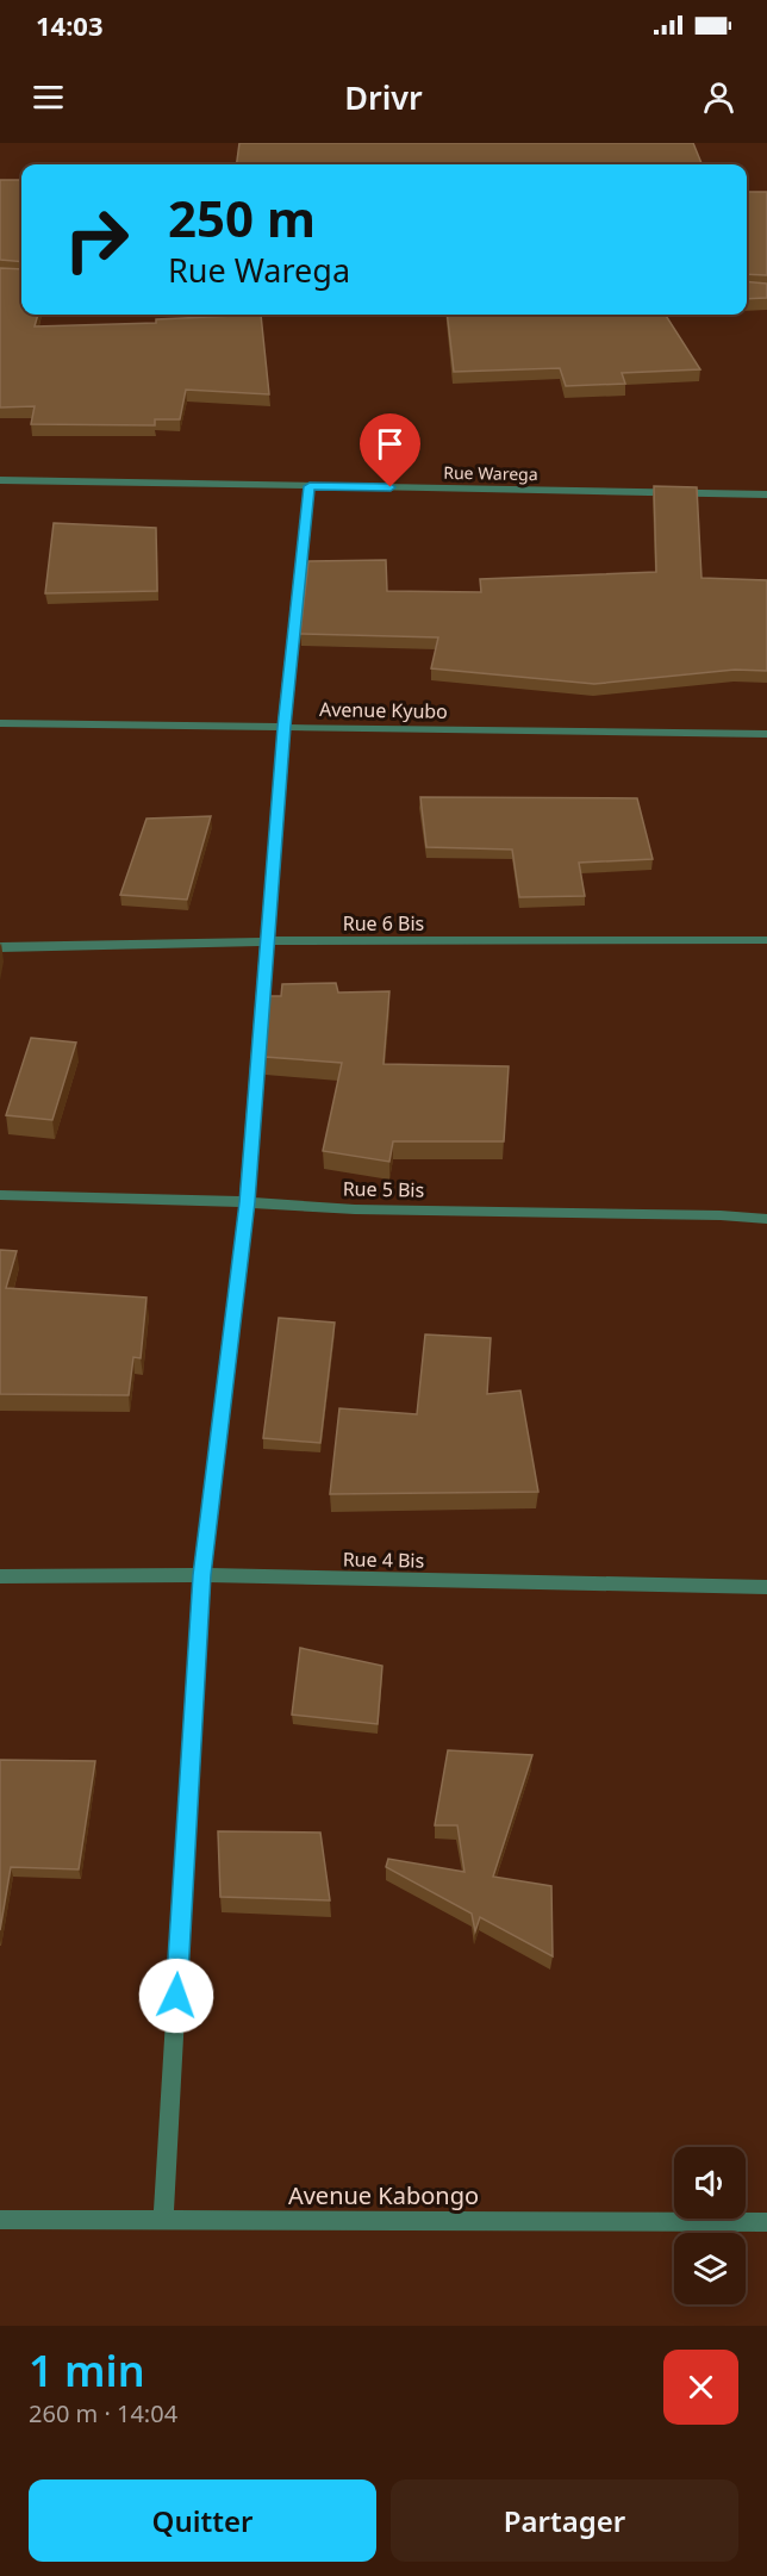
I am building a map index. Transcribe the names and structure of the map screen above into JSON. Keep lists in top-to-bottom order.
{
  "streets": {
    "street": [
      "Rue Warega",
      "Avenue Kyubo",
      "Rue 6 Bis",
      "Rue 5 Bis",
      "Rue 4 Bis",
      "Avenue Kabongo"
    ]
  },
  "page": {
    "status": "14:03",
    "header": "Drivr",
    "turn": ["250 m", "Rue Warega"],
    "heading": ["1 min", "260 m · 14:04"],
    "buttons": ["Quitter", "Partager"]
  }
}
